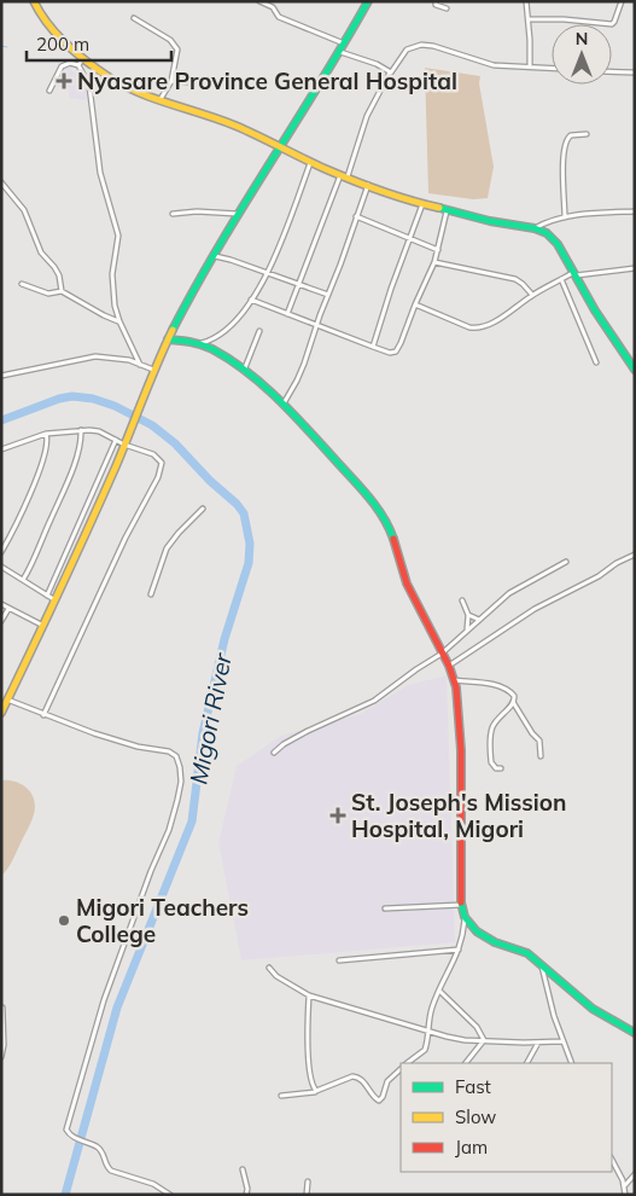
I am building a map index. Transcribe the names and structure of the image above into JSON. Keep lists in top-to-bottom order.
{
  "water": ["Migori River"],
  "places": {
    "health": ["Nyasare Province General Hospital", "St. Joseph's Mission Hospital, Migori"],
    "other": ["Migori Teachers College"]
  },
  "legend": ["Fast", "Slow", "Jam"],
  "scale_bar": "200 m",
  "north": "top"
}
